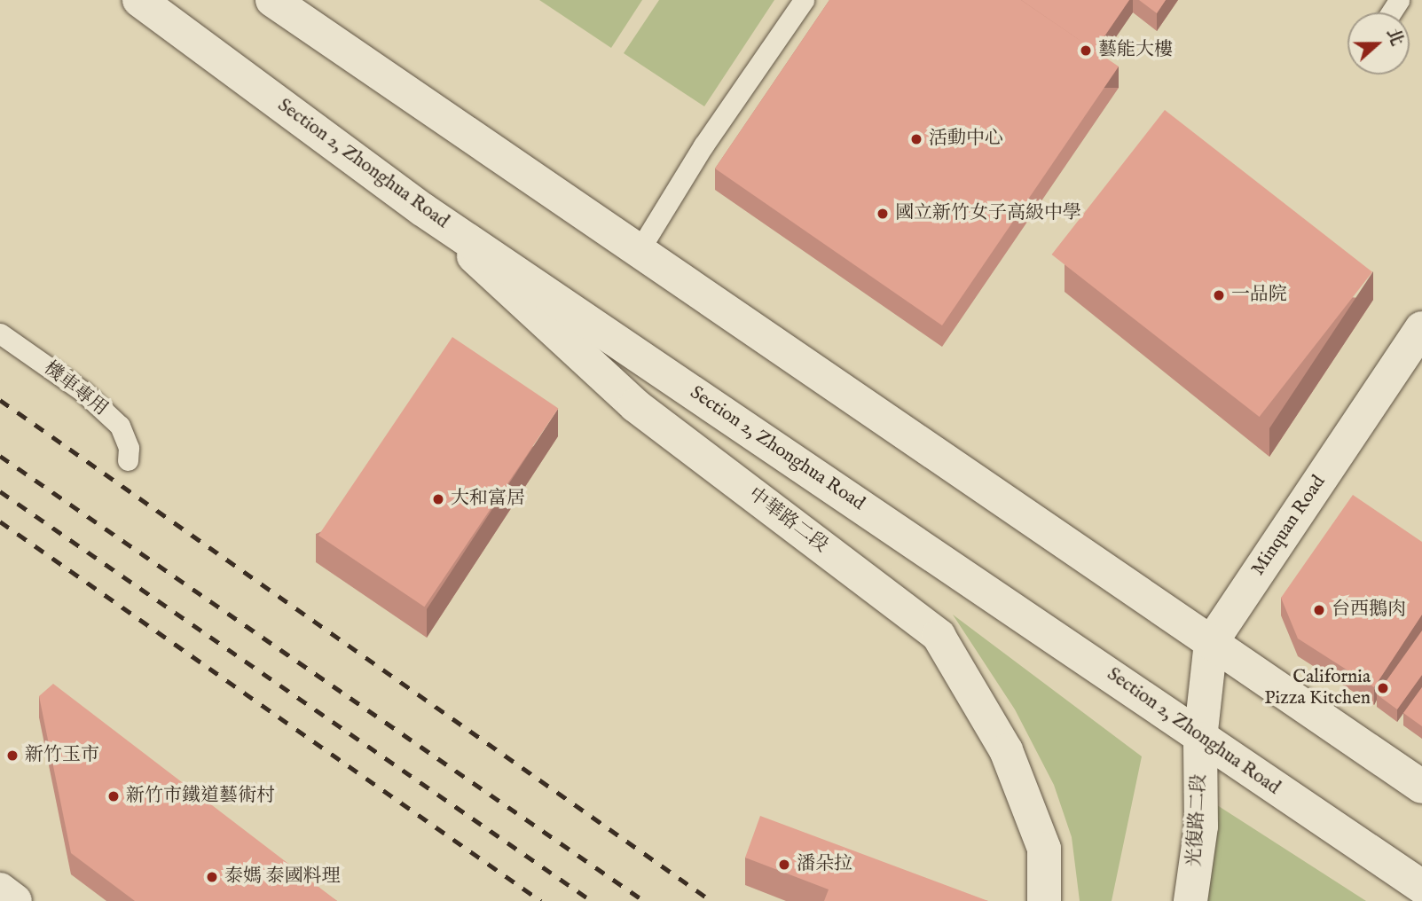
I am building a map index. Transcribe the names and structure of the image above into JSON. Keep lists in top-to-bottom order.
{
  "streets": {
    "street": [
      "Section 2, Zhonghua Road",
      "中華路二段",
      "Minquan Road",
      "光復路二段"
    ],
    "lane": ["機車專用"]
  },
  "crossings": [
    ["Section 2, Zhonghua Road", "中華路二段"],
    ["Section 2, Zhonghua Road", "Minquan Road"],
    ["Section 2, Zhonghua Road", "光復路二段"],
    ["Minquan Road", "光復路二段"]
  ],
  "places": [
    "藝能大樓",
    "活動中心",
    "國立新竹女子高級中學",
    "一品院",
    "大和富居",
    "台西鵝肉",
    "California Pizza Kitchen",
    "新竹玉市",
    "新竹市鐵道藝術村",
    "潘朵拉",
    "泰媽 泰國料理"
  ],
  "north": "right"
}
